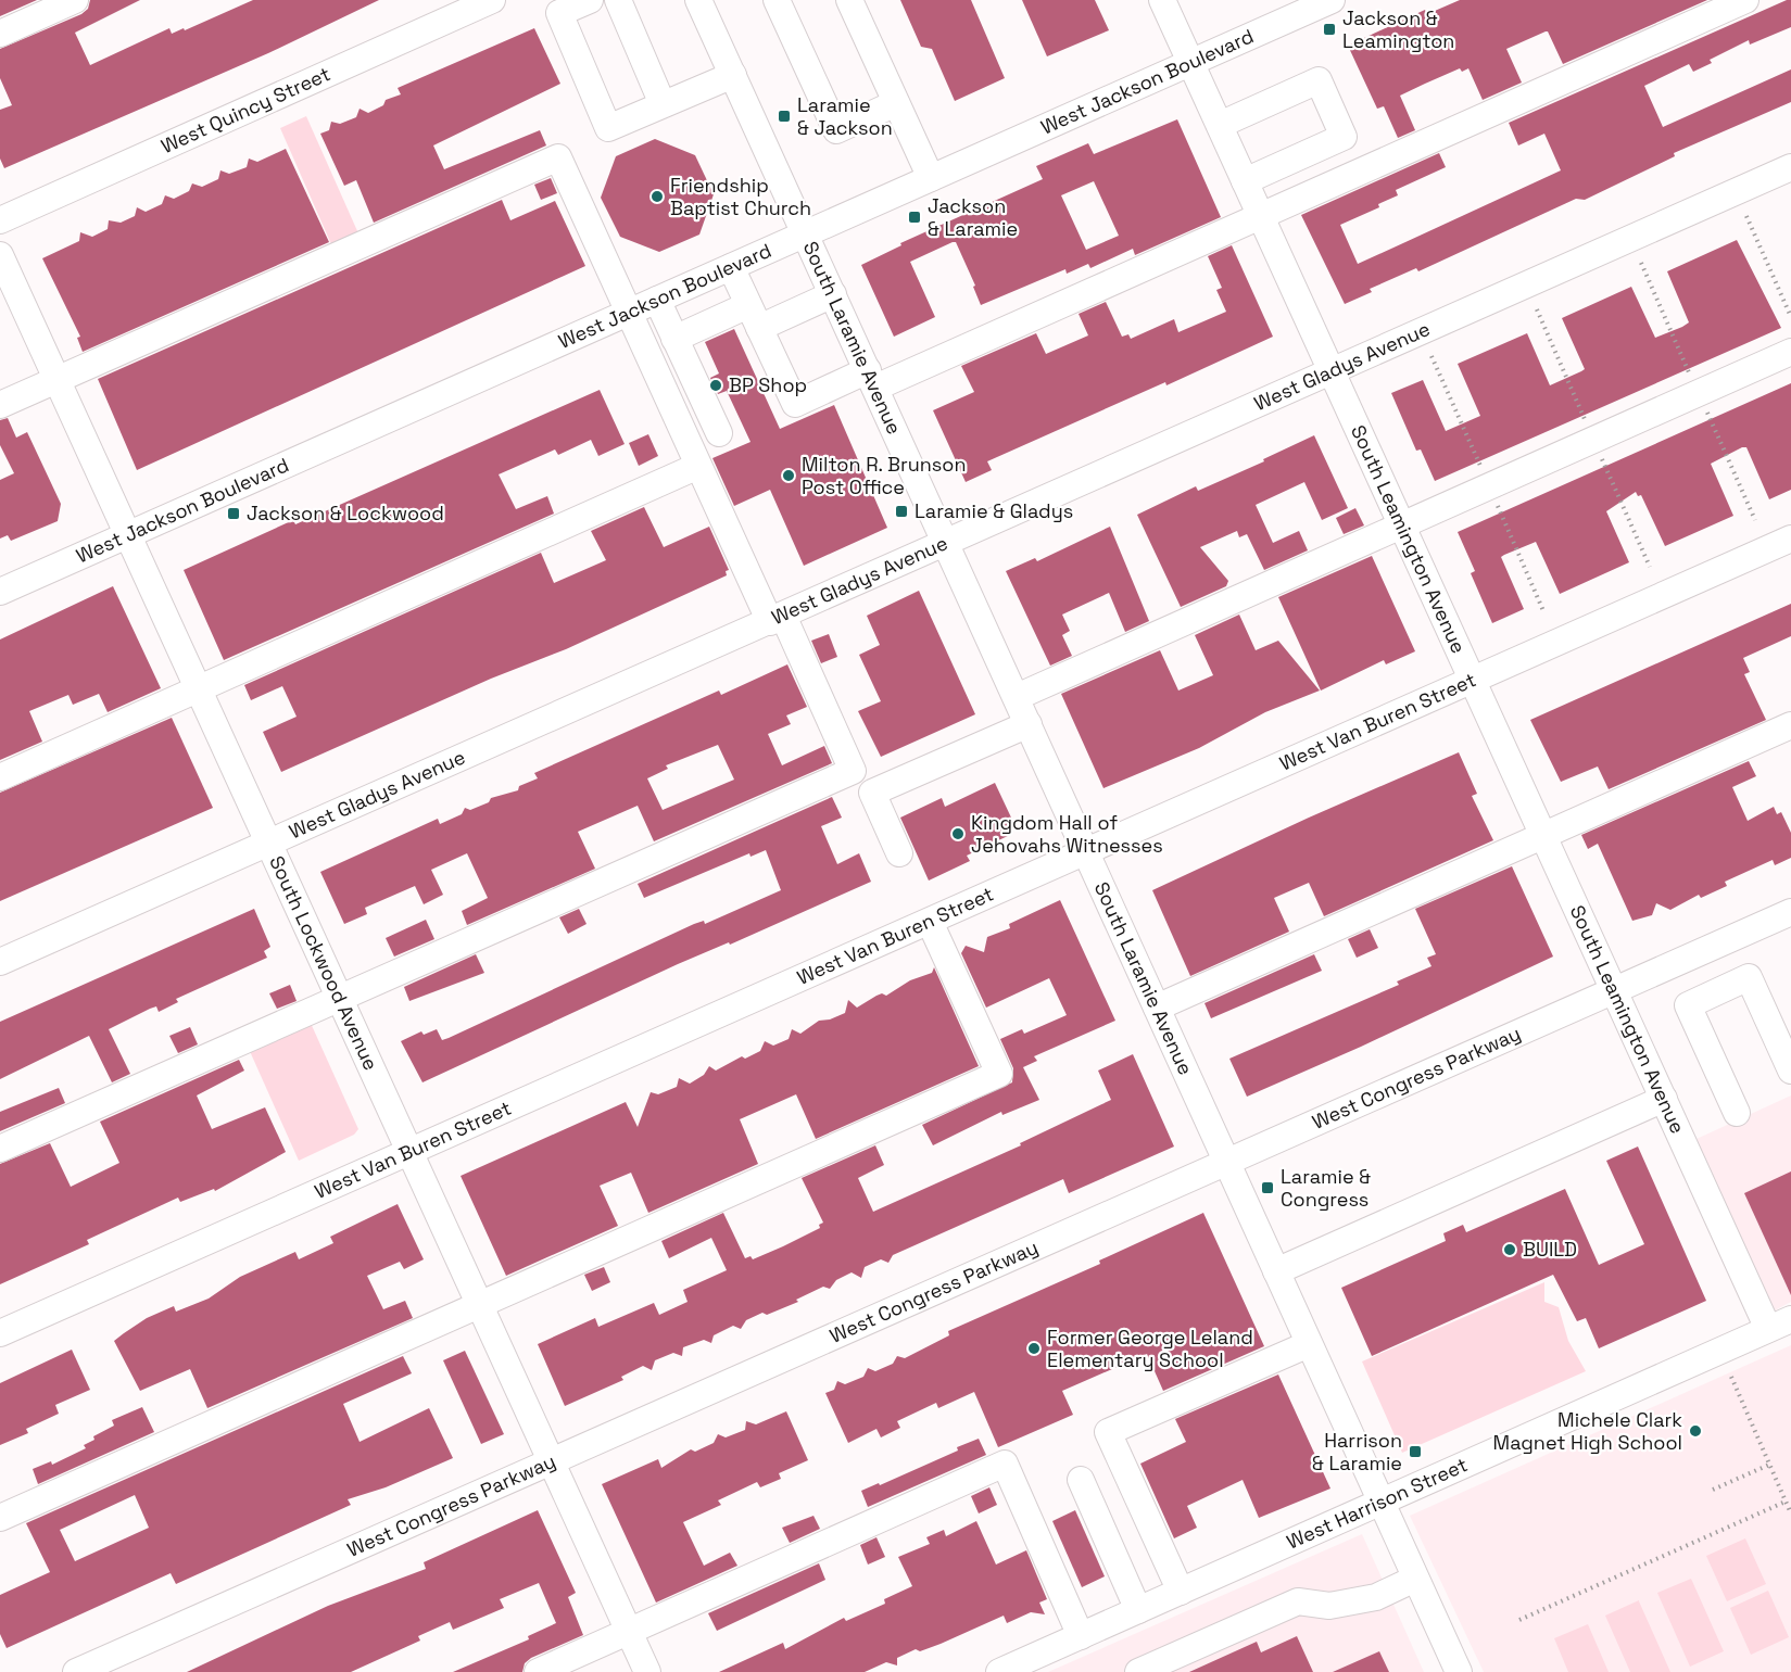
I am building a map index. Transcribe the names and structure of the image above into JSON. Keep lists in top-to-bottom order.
{
  "streets": {
    "street": [
      "West Jackson Boulevard",
      "West Quincy Street",
      "South Laramie Avenue",
      "West Gladys Avenue",
      "South Leamington Avenue",
      "West Van Buren Street",
      "South Lockwood Avenue",
      "West Congress Parkway",
      "West Harrison Street"
    ]
  },
  "crossings": [
    ["West Jackson Boulevard", "South Laramie Avenue"],
    ["West Jackson Boulevard", "South Leamington Avenue"],
    ["West Jackson Boulevard", "South Lockwood Avenue"],
    ["South Laramie Avenue", "West Gladys Avenue"],
    ["South Laramie Avenue", "West Van Buren Street"],
    ["South Laramie Avenue", "West Congress Parkway"],
    ["South Laramie Avenue", "West Harrison Street"],
    ["West Gladys Avenue", "South Leamington Avenue"],
    ["West Gladys Avenue", "South Lockwood Avenue"],
    ["South Leamington Avenue", "West Van Buren Street"],
    ["South Leamington Avenue", "West Congress Parkway"],
    ["South Leamington Avenue", "West Harrison Street"],
    ["West Van Buren Street", "South Lockwood Avenue"],
    ["South Lockwood Avenue", "West Congress Parkway"]
  ],
  "places": {
    "transit": [
      "Jackson & Leamington",
      "Laramie & Jackson",
      "Jackson & Laramie",
      "Laramie & Gladys",
      "Jackson & Lockwood",
      "Laramie & Congress",
      "Harrison & Laramie"
    ],
    "other": [
      "Friendship Baptist Church",
      "BP Shop",
      "Milton R. Brunson Post Office",
      "Kingdom Hall of Jehovahs Witnesses",
      "BUILD",
      "Former George Leland Elementary School",
      "Michele Clark Magnet High School"
    ]
  }
}
